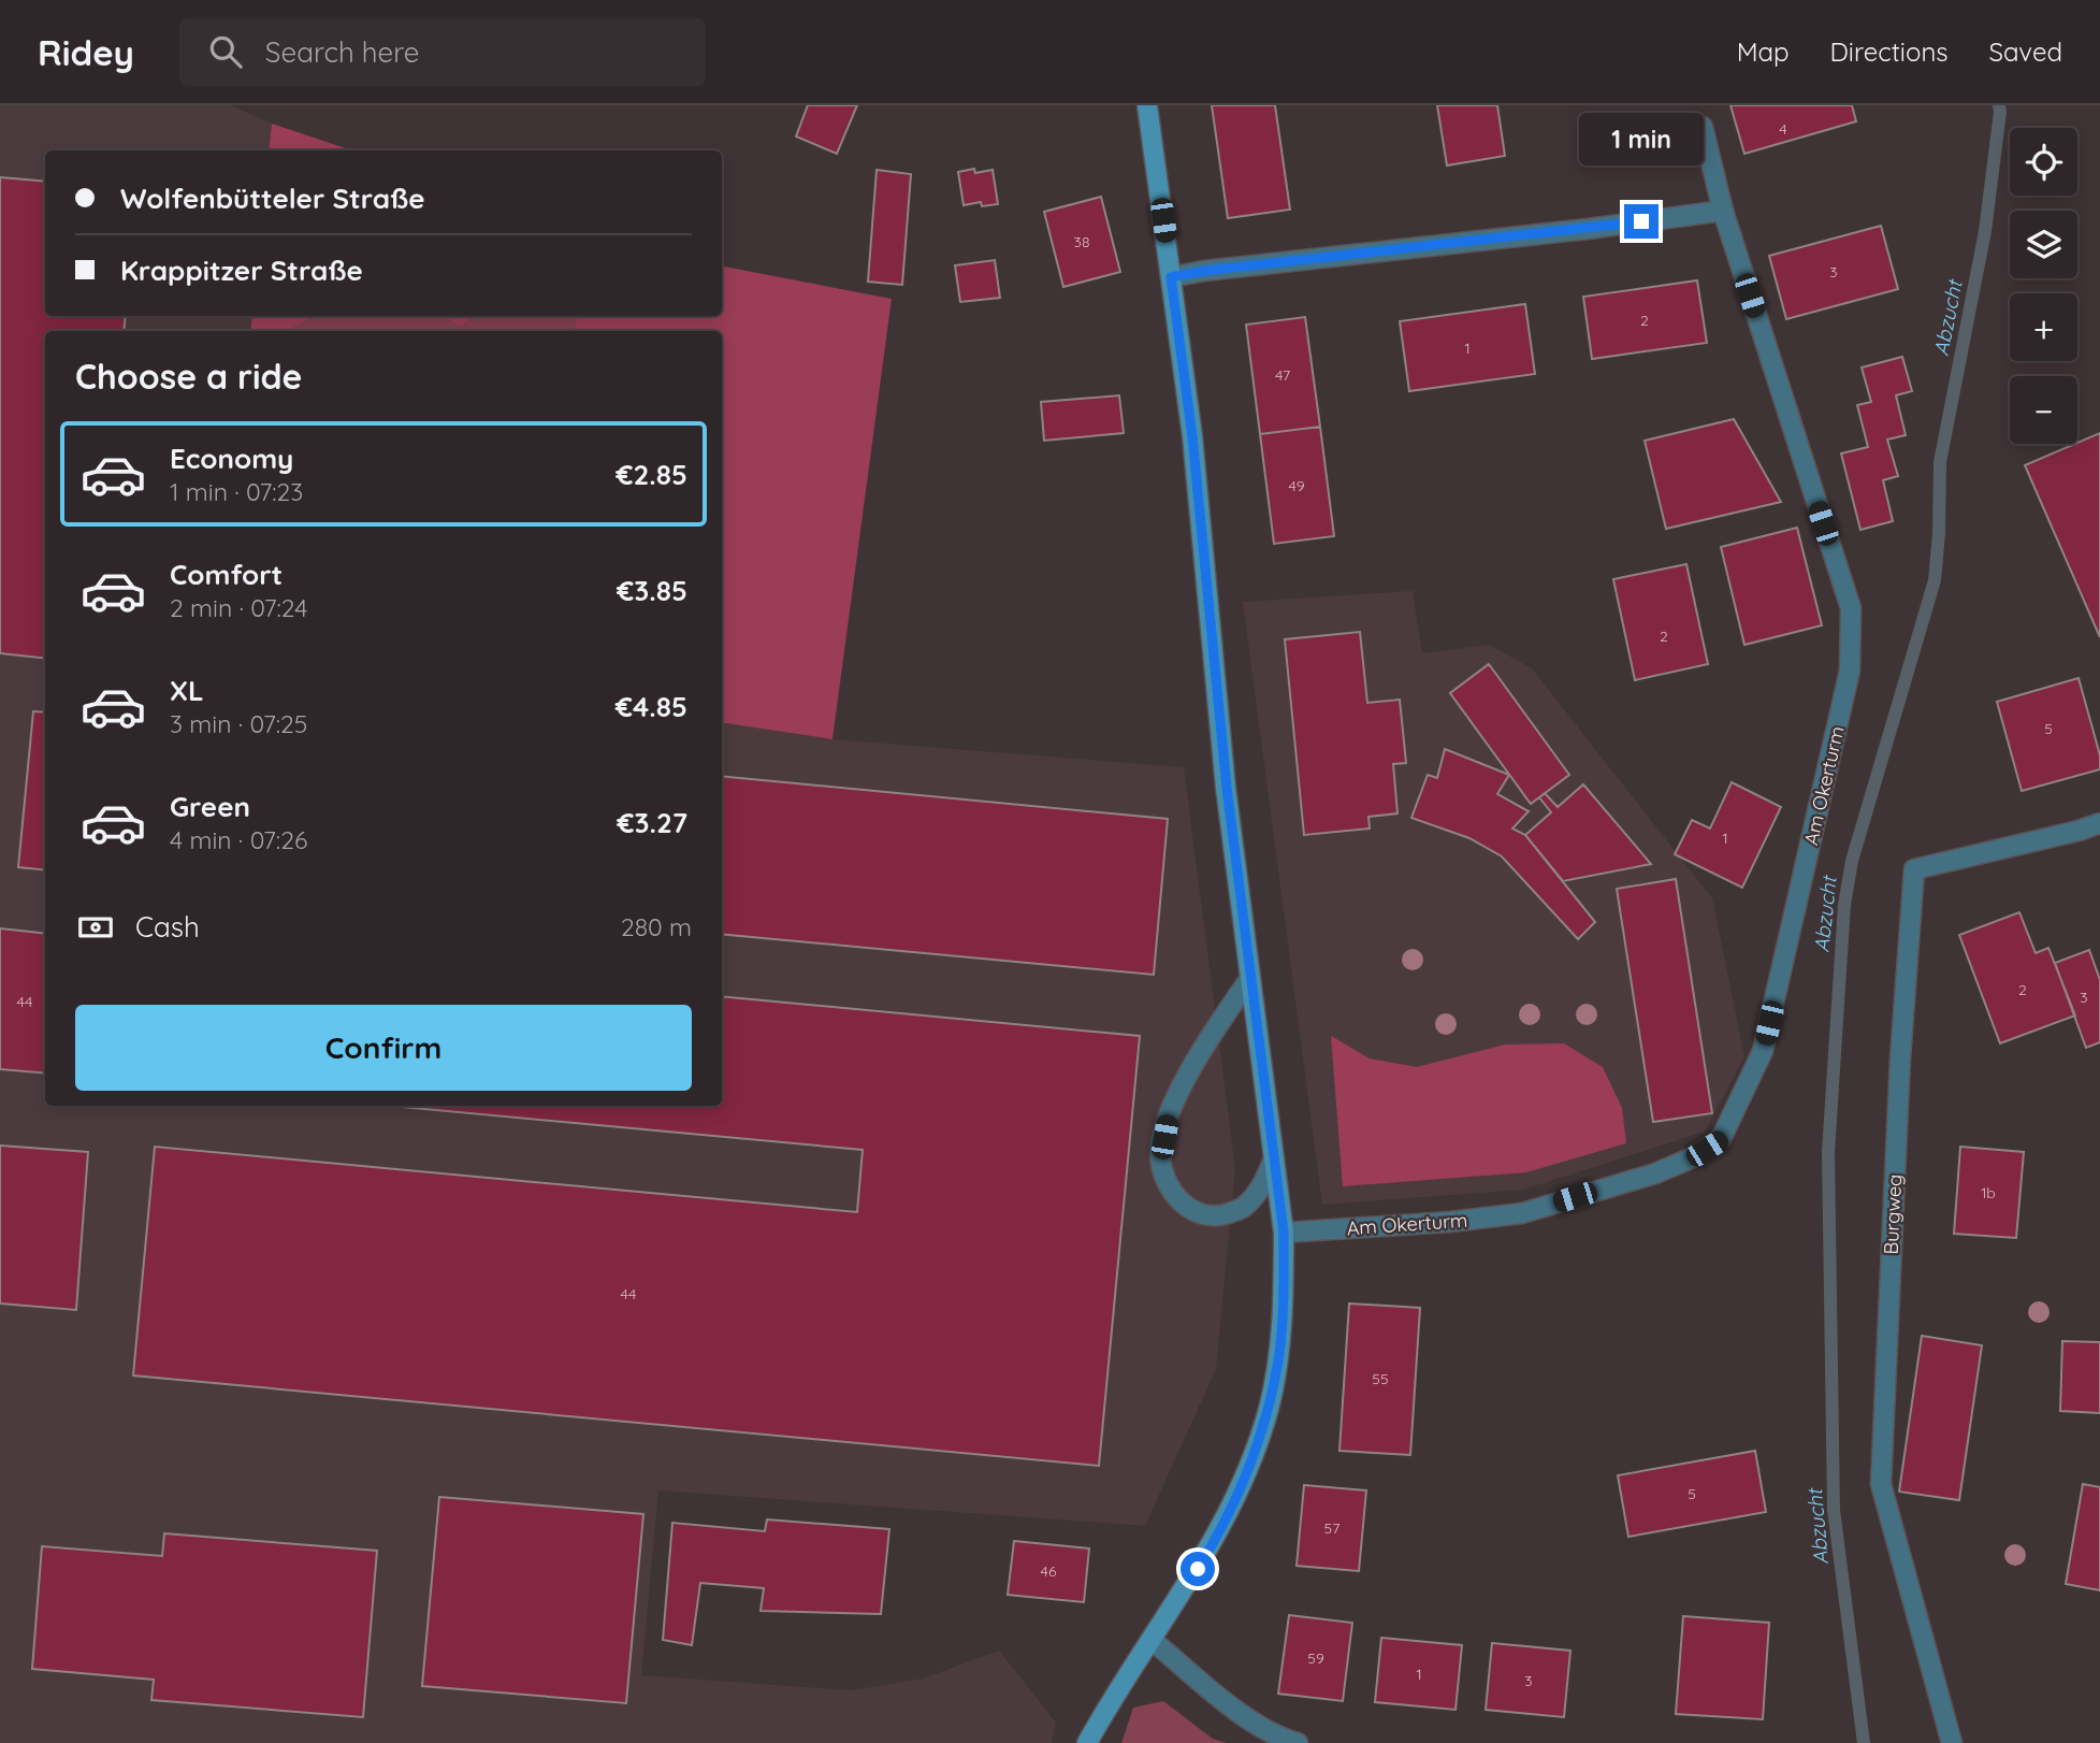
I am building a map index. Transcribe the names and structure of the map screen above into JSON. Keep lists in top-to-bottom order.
{
  "streets": {
    "street": ["Am Okerturm", "Burgweg"]
  },
  "water": ["Abzucht"],
  "house_numbers": [
    "4",
    "38",
    "3",
    "2",
    "1",
    "47",
    "49",
    "2",
    "5",
    "1",
    "2",
    "3",
    "44",
    "1b",
    "44",
    "55",
    "5",
    "57",
    "46",
    "59",
    "1",
    "3"
  ],
  "page": {
    "header": "Ridey",
    "search": "Search here",
    "nav": ["Map", "Directions", "Saved"],
    "bubble": "1 min",
    "map_buttons": ["+", "−"],
    "banner": ["Wolfenbütteler Straße", "Krappitzer Straße"],
    "heading": "Choose a ride",
    "list": [
      {
        "name": "Economy",
        "note": "1 min · 07:23",
        "value": "€2.85"
      },
      {
        "name": "Comfort",
        "note": "2 min · 07:24",
        "value": "€3.85"
      },
      {
        "name": "XL",
        "note": "3 min · 07:25",
        "value": "€4.85"
      },
      {
        "name": "Green",
        "note": "4 min · 07:26",
        "value": "€3.27"
      }
    ],
    "pay": ["Cash", "280 m"],
    "buttons": "Confirm"
  }
}
